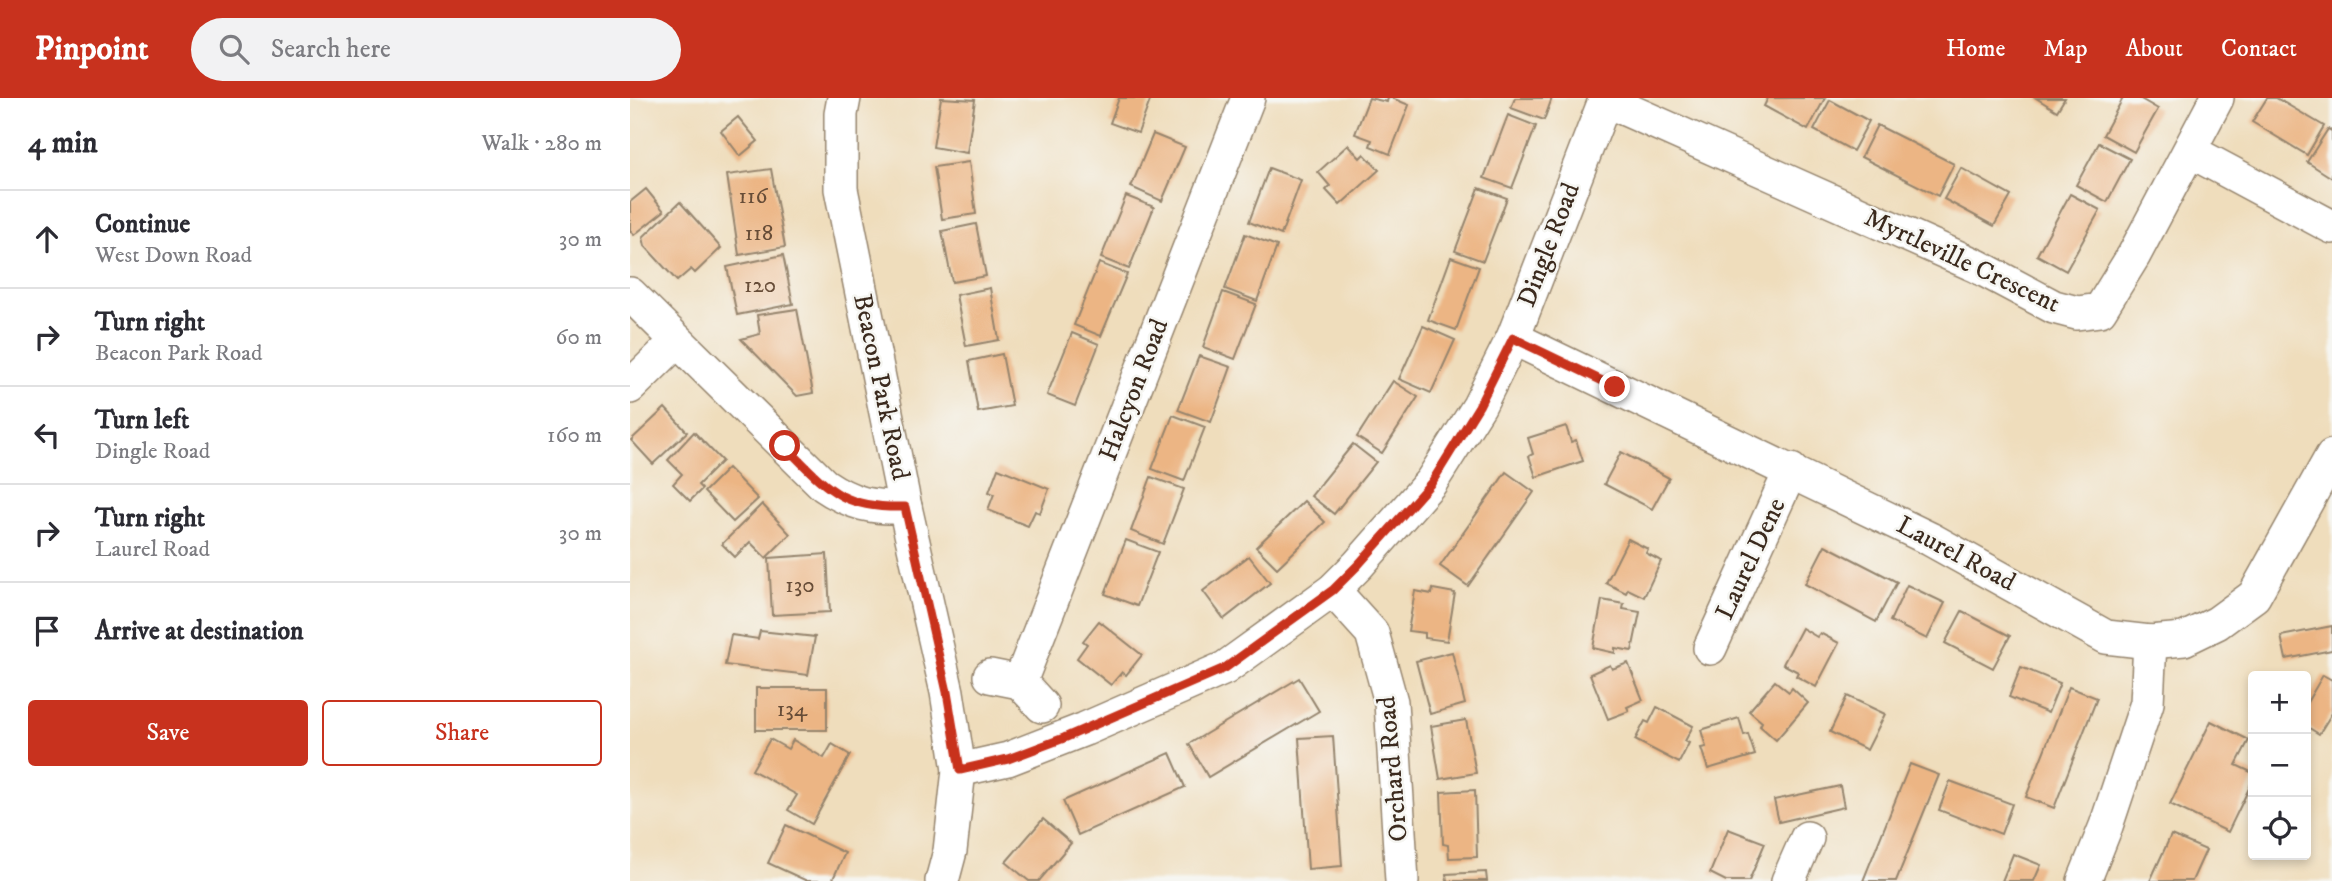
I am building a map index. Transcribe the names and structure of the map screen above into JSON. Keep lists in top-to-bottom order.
{
  "streets": {
    "street": [
      "Dingle Road",
      "Myrtleville Crescent",
      "Beacon Park Road",
      "Halcyon Road",
      "Laurel Road",
      "Laurel Dene",
      "Orchard Road"
    ]
  },
  "crossings": [
    ["Dingle Road", "Myrtleville Crescent"],
    ["Dingle Road", "Beacon Park Road"],
    ["Dingle Road", "Laurel Road"],
    ["Dingle Road", "Orchard Road"],
    ["Laurel Road", "Laurel Dene"]
  ],
  "house_numbers": [
    "116",
    "118",
    "120",
    "130",
    "134"
  ],
  "page": {
    "header": "Pinpoint",
    "search": "Search here",
    "nav": [
      "Home",
      "Map",
      "About",
      "Contact"
    ],
    "heading": ["4 min", "Walk · 280 m"],
    "list": [
      ["Continue", "West Down Road", "30 m"],
      ["Turn right", "Beacon Park Road", "60 m"],
      ["Turn left", "Dingle Road", "160 m"],
      ["Turn right", "Laurel Road", "30 m"],
      "Arrive at destination"
    ],
    "map_buttons": ["+", "−"],
    "buttons": ["Save", "Share"]
  }
}
